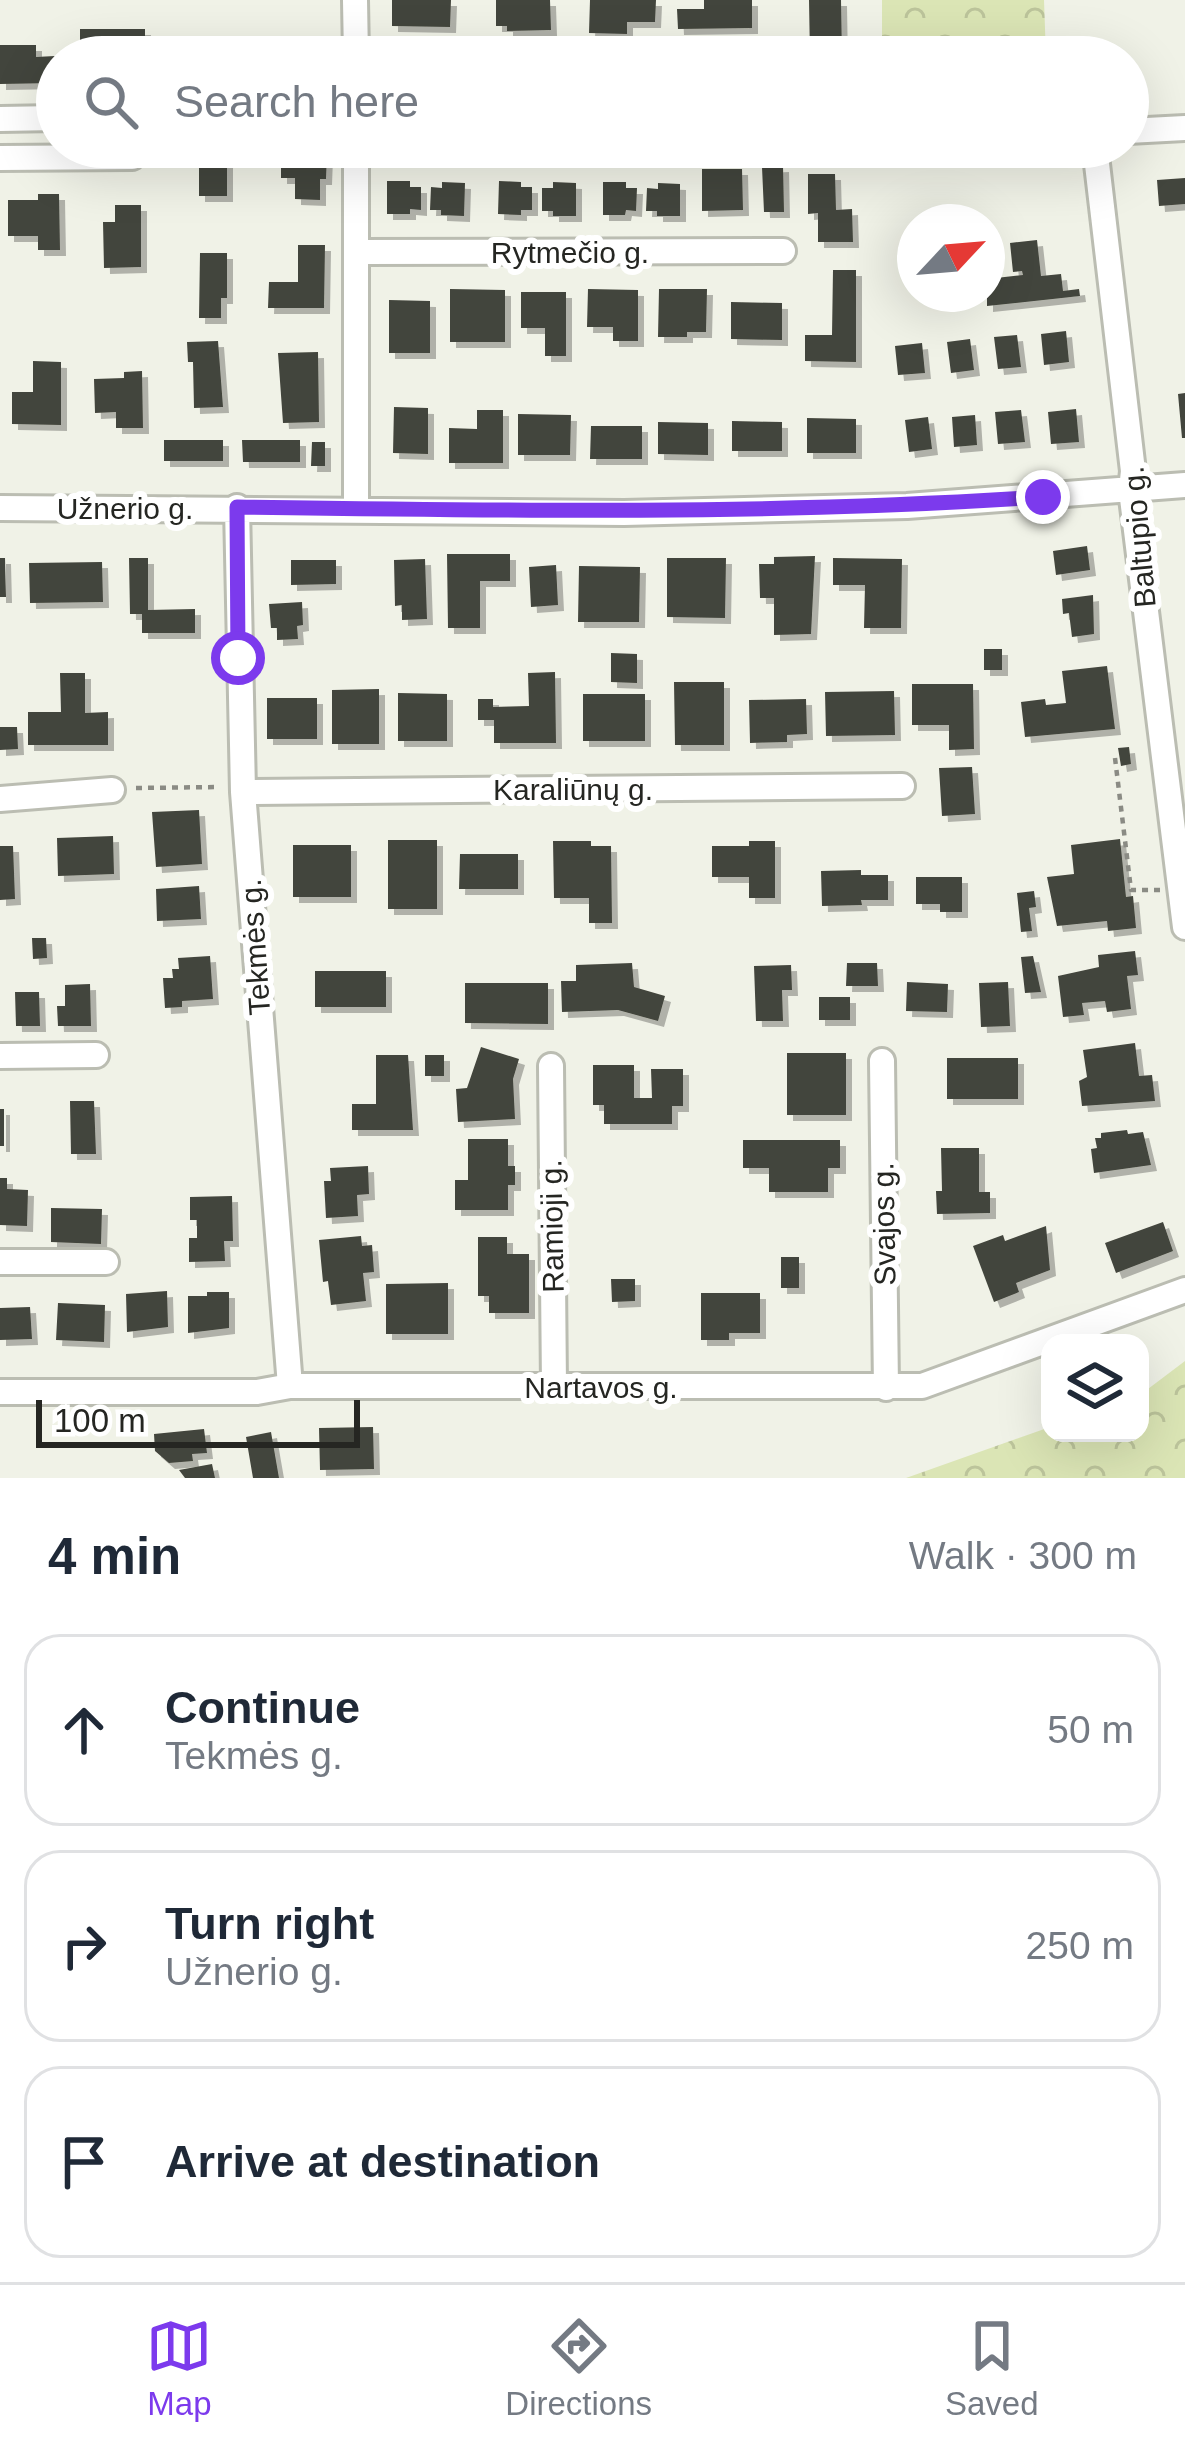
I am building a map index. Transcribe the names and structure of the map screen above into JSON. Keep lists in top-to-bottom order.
{
  "streets": {
    "street": [
      "Rytmečio g.",
      "Užnerio g.",
      "Baltupio g.",
      "Karaliūnų g.",
      "Tekmės g.",
      "Svajos g.",
      "Ramioji g.",
      "Nartavos g."
    ]
  },
  "crossings": [
    ["Užnerio g.", "Baltupio g."],
    ["Užnerio g.", "Tekmės g."],
    ["Karaliūnų g.", "Tekmės g."],
    ["Tekmės g.", "Nartavos g."],
    ["Svajos g.", "Nartavos g."],
    ["Ramioji g.", "Nartavos g."]
  ],
  "scale_bar": "100 m",
  "north": "top right",
  "page": {
    "search": "Search here",
    "scale": "100 m",
    "heading": ["4 min", "Walk · 300 m"],
    "list": [
      ["Continue", "Tekmės g.", "50 m"],
      ["Turn right", "Užnerio g.", "250 m"],
      "Arrive at destination"
    ],
    "nav": ["Map", "Directions", "Saved"]
  }
}
